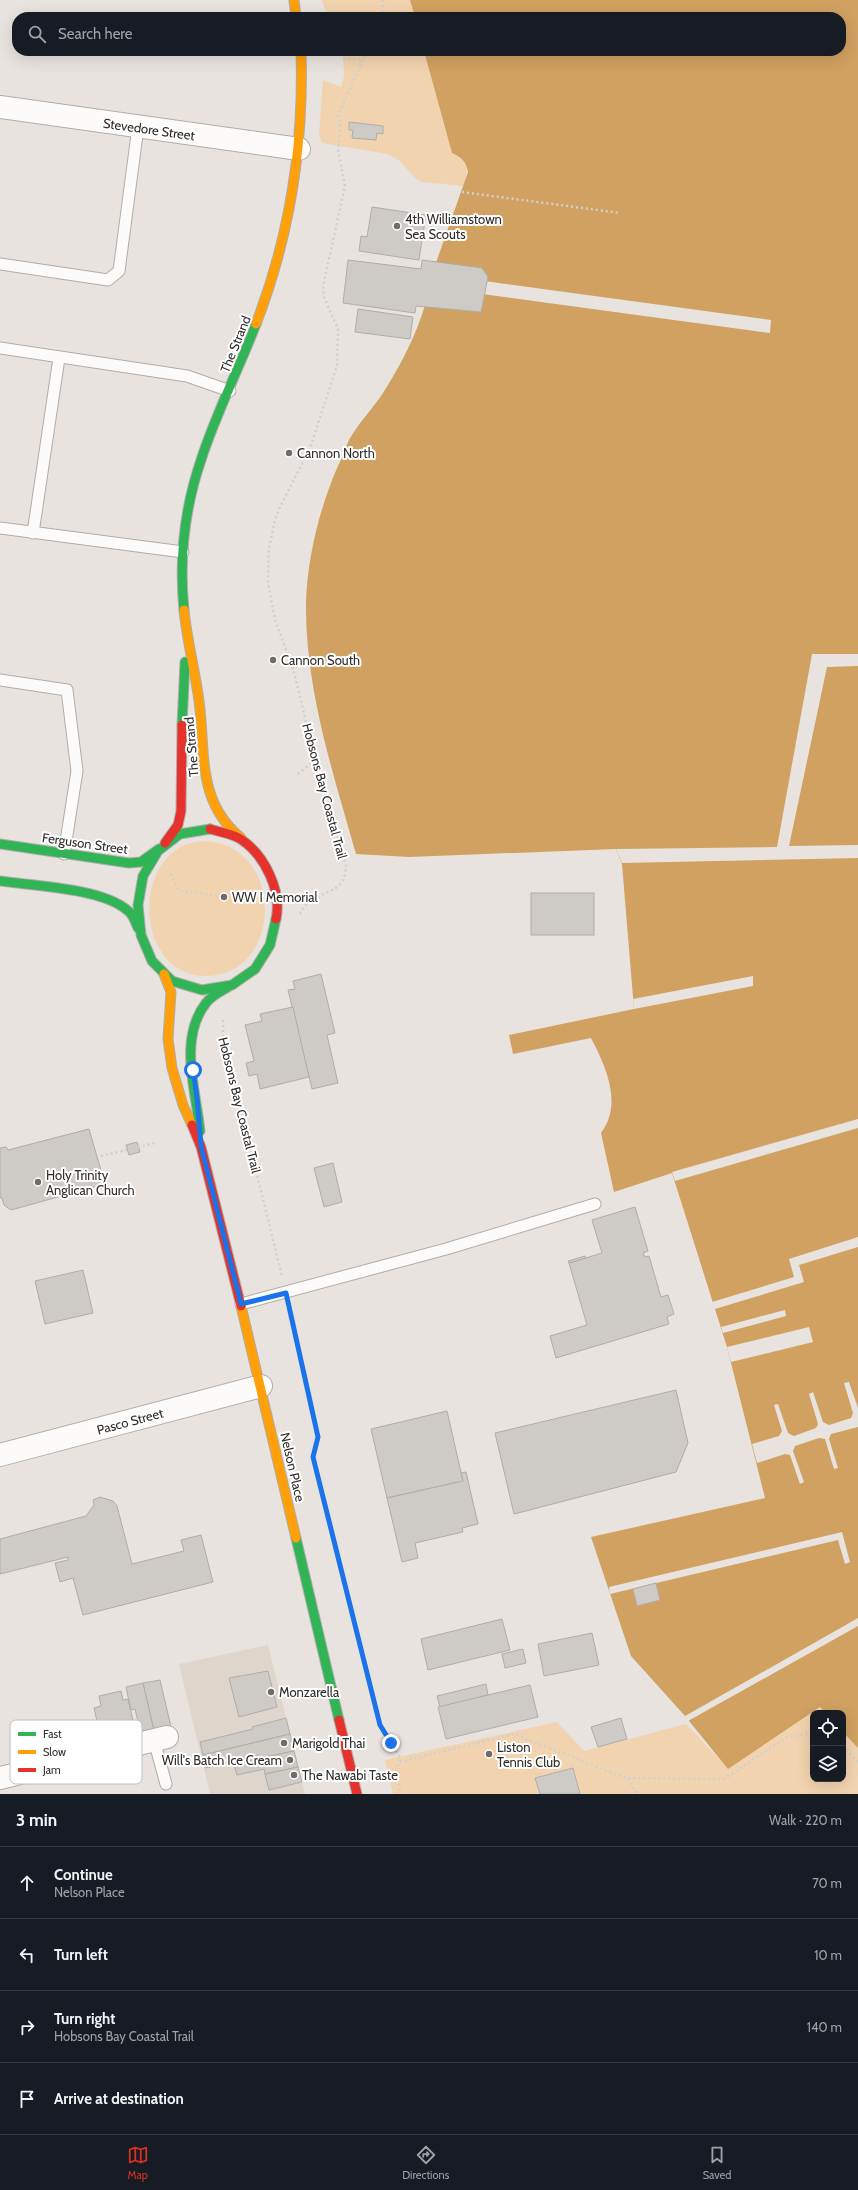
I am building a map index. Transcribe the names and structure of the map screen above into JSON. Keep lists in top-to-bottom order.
{
  "streets": {
    "street": [
      "Stevedore Street",
      "The Strand",
      "Ferguson Street",
      "Pasco Street",
      "Nelson Place"
    ],
    "path": ["Hobsons Bay Coastal Trail"]
  },
  "crossings": [
    ["Stevedore Street", "The Strand"],
    ["The Strand", "Ferguson Street"],
    ["The Strand", "Nelson Place"],
    ["Pasco Street", "Nelson Place"]
  ],
  "places": [
    "4th Williamstown Sea Scouts",
    "Cannon North",
    "Cannon South",
    "WW I Memorial",
    "Holy Trinity Anglican Church",
    "Monzarella",
    "Marigold Thai",
    "Liston Tennis Club",
    "Will's Batch Ice Cream",
    "The Nawabi Taste"
  ],
  "legend": ["Fast", "Slow", "Jam"],
  "page": {
    "search": "Search here",
    "heading": ["3 min", "Walk · 220 m"],
    "list": [
      ["Continue", "Nelson Place", "70 m"],
      ["Turn left", "10 m"],
      ["Turn right", "Hobsons Bay Coastal Trail", "140 m"],
      "Arrive at destination"
    ],
    "nav": ["Map", "Directions", "Saved"]
  }
}
